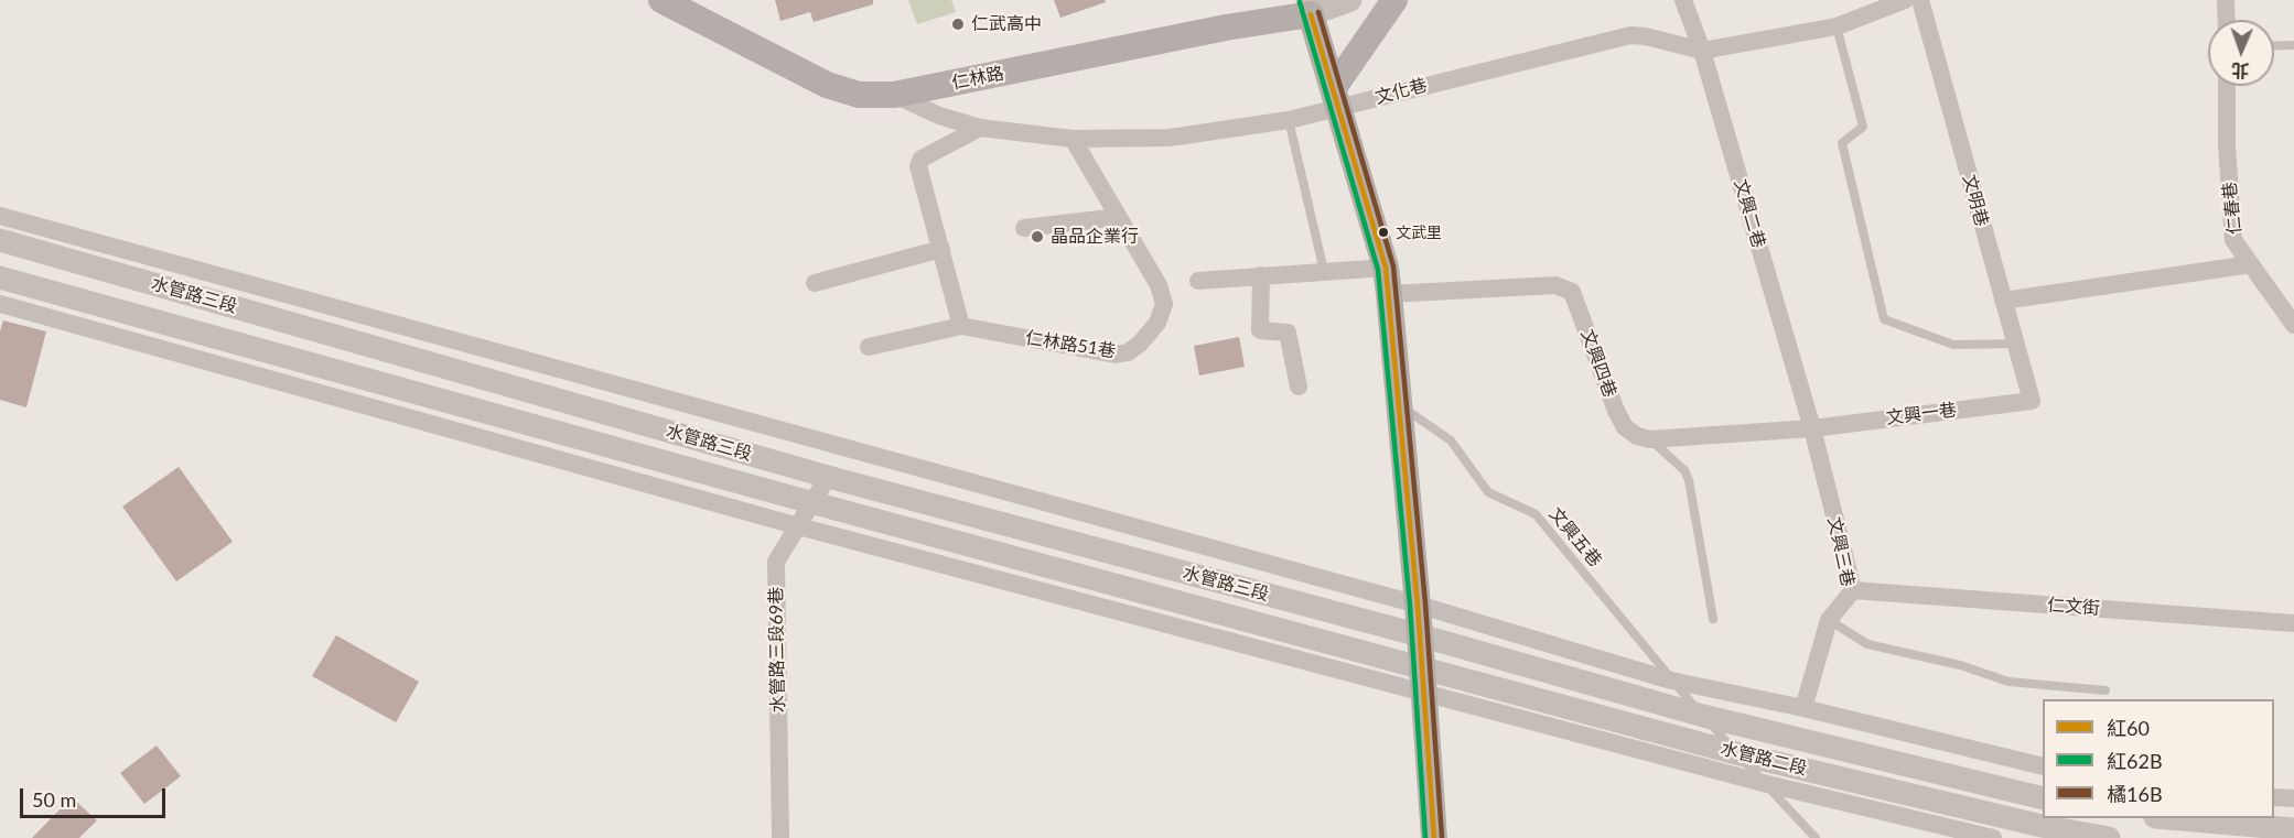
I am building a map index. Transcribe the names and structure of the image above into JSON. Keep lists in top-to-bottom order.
{
  "streets": {
    "main road": ["仁林路"],
    "street": [
      "文化巷",
      "文明巷",
      "仁春巷",
      "文興二巷",
      "水管路三段",
      "仁林路51巷",
      "文興四巷",
      "文興一巷",
      "文興三巷",
      "仁文街",
      "水管路三段69巷",
      "水管路二段"
    ],
    "lane": ["文興五巷"]
  },
  "crossings": [
    ["仁林路", "文化巷"],
    ["文化巷", "文興二巷"],
    ["文化巷", "仁林路51巷"],
    ["文明巷", "文興一巷"],
    ["文興二巷", "文興一巷"],
    ["文興二巷", "文興三巷"],
    ["水管路三段", "水管路三段69巷"],
    ["水管路三段", "水管路二段"],
    ["文興一巷", "文興三巷"],
    ["文興五巷", "水管路二段"],
    ["文興三巷", "仁文街"]
  ],
  "places": ["仁武高中", "文武里", "晶品企業行"],
  "lines": ["transit line 紅62B", "transit line 橘16B", "transit line 紅60"],
  "legend": ["紅60", "紅62B", "橘16B"],
  "scale_bar": "50 m",
  "north": "bottom"
}
